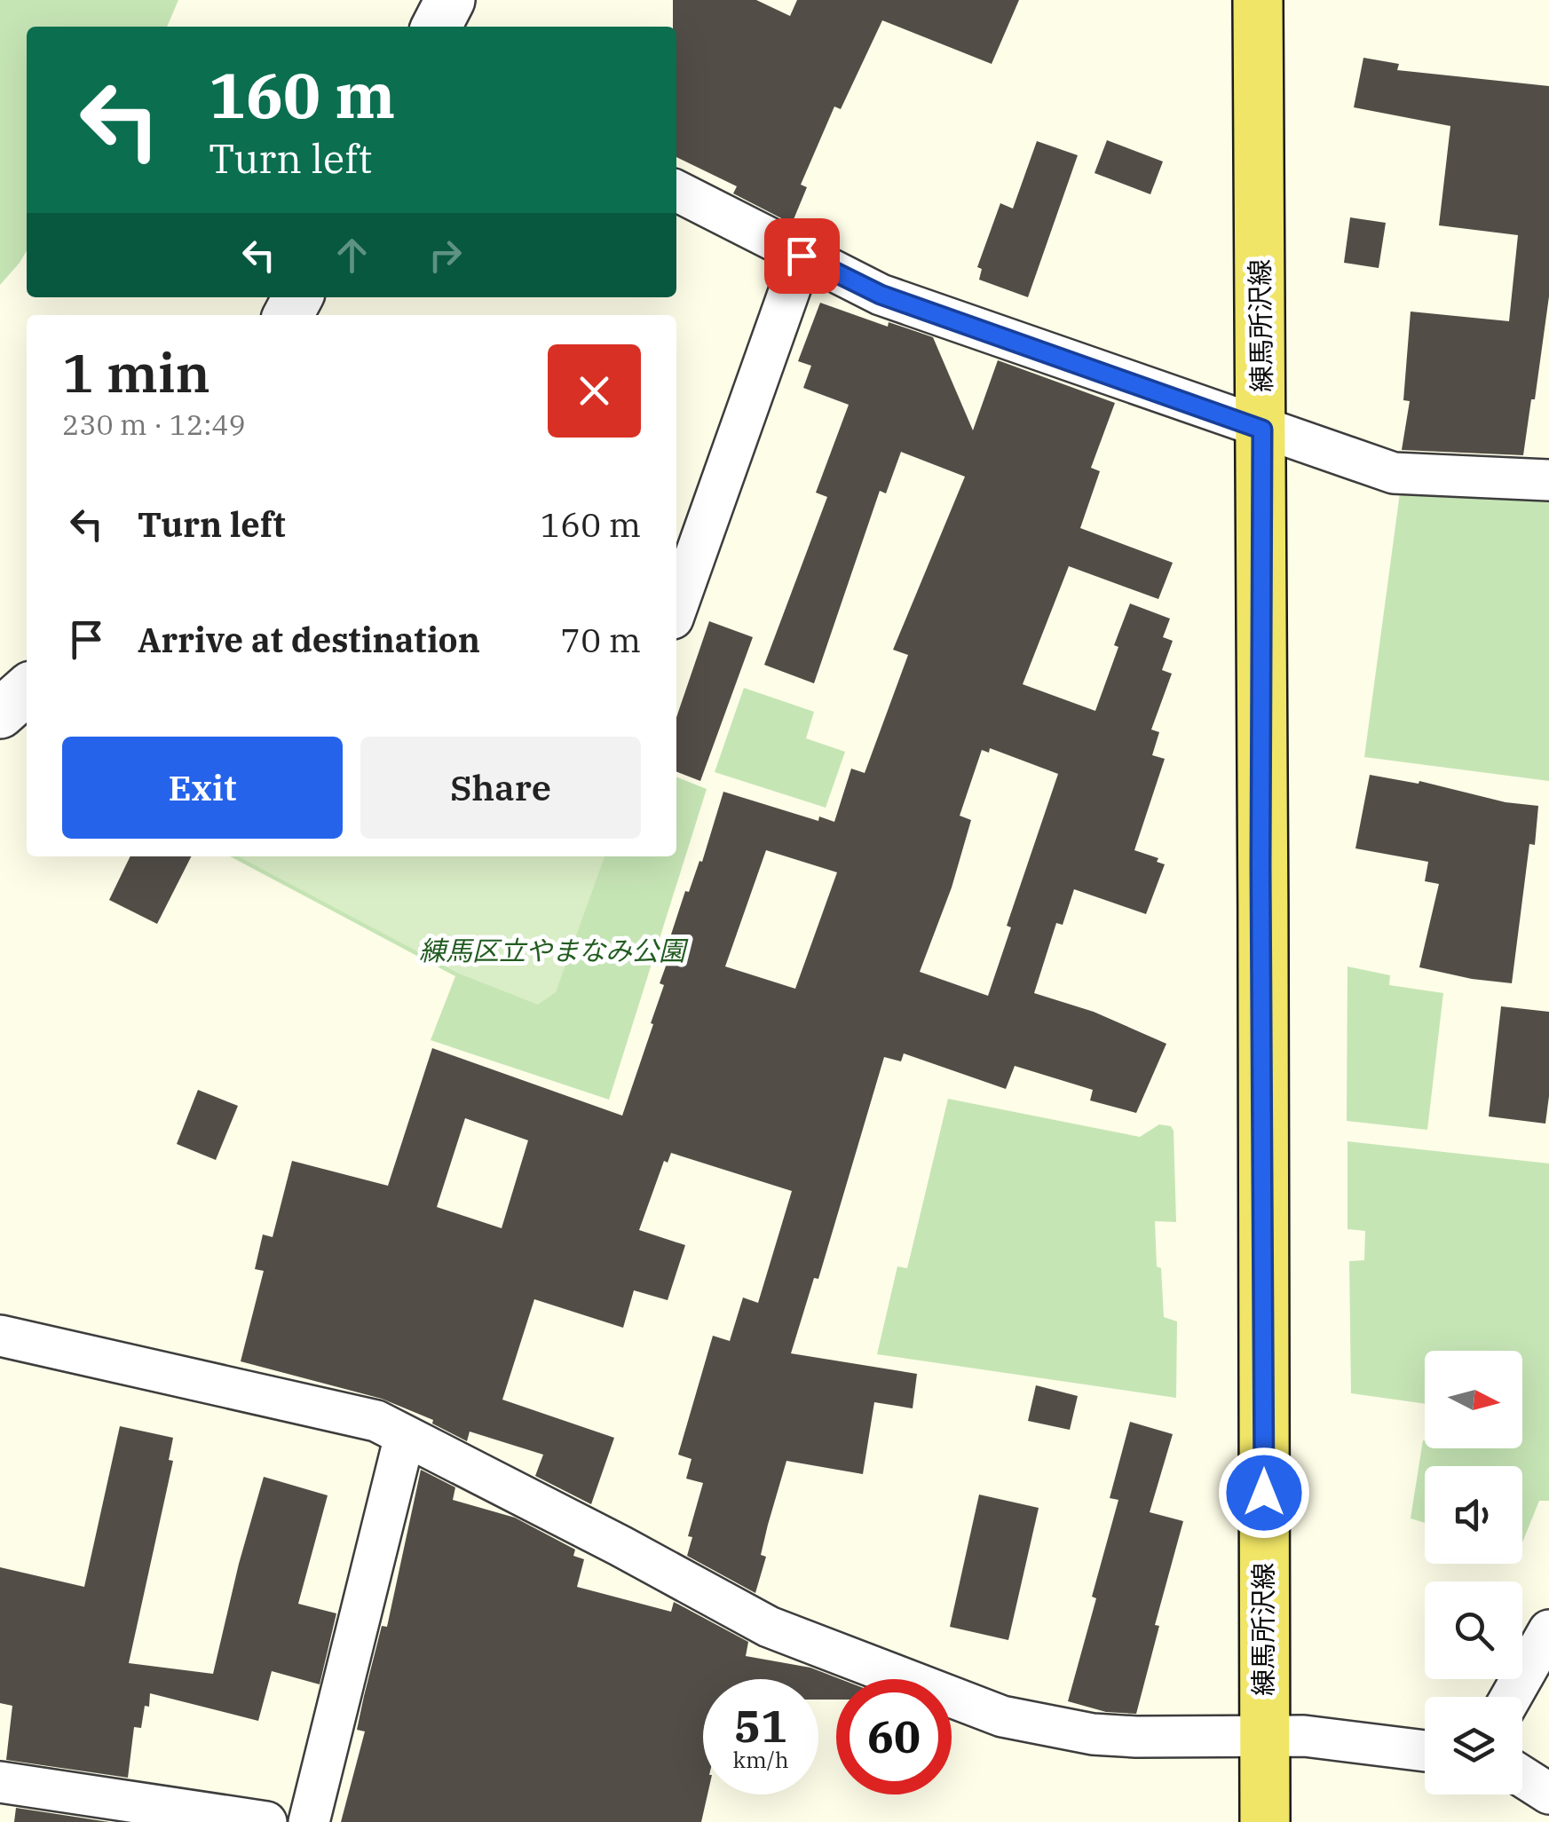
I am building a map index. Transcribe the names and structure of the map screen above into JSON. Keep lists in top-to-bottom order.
{
  "streets": {
    "main road": ["練馬所沢線"]
  },
  "parks": ["練馬区立やまなみ公園"],
  "north": "right",
  "page": {
    "turn": ["160 m", "Turn left"],
    "heading": ["1 min", "230 m · 12:49"],
    "list": [
      {
        "name": "Turn left",
        "value": "160 m"
      },
      {
        "name": "Arrive at destination",
        "value": "70 m"
      }
    ],
    "buttons": ["Exit", "Share"],
    "speed": "51 km/h",
    "limit": "60"
  }
}
